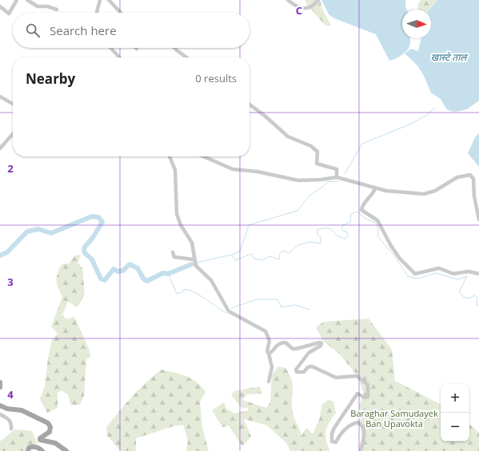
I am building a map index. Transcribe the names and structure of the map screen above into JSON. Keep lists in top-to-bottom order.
{
  "water": ["खास्टे ताल"],
  "parks": ["Baraghar Samudayek Ban Upavokta"],
  "north": "right",
  "page": {
    "search": "Search here",
    "heading": ["Nearby", "0 results"],
    "map_buttons": ["+", "−"]
  },
  "grid": {
    "columns": ["C"],
    "rows": ["2", "3", "4"]
  }
}
